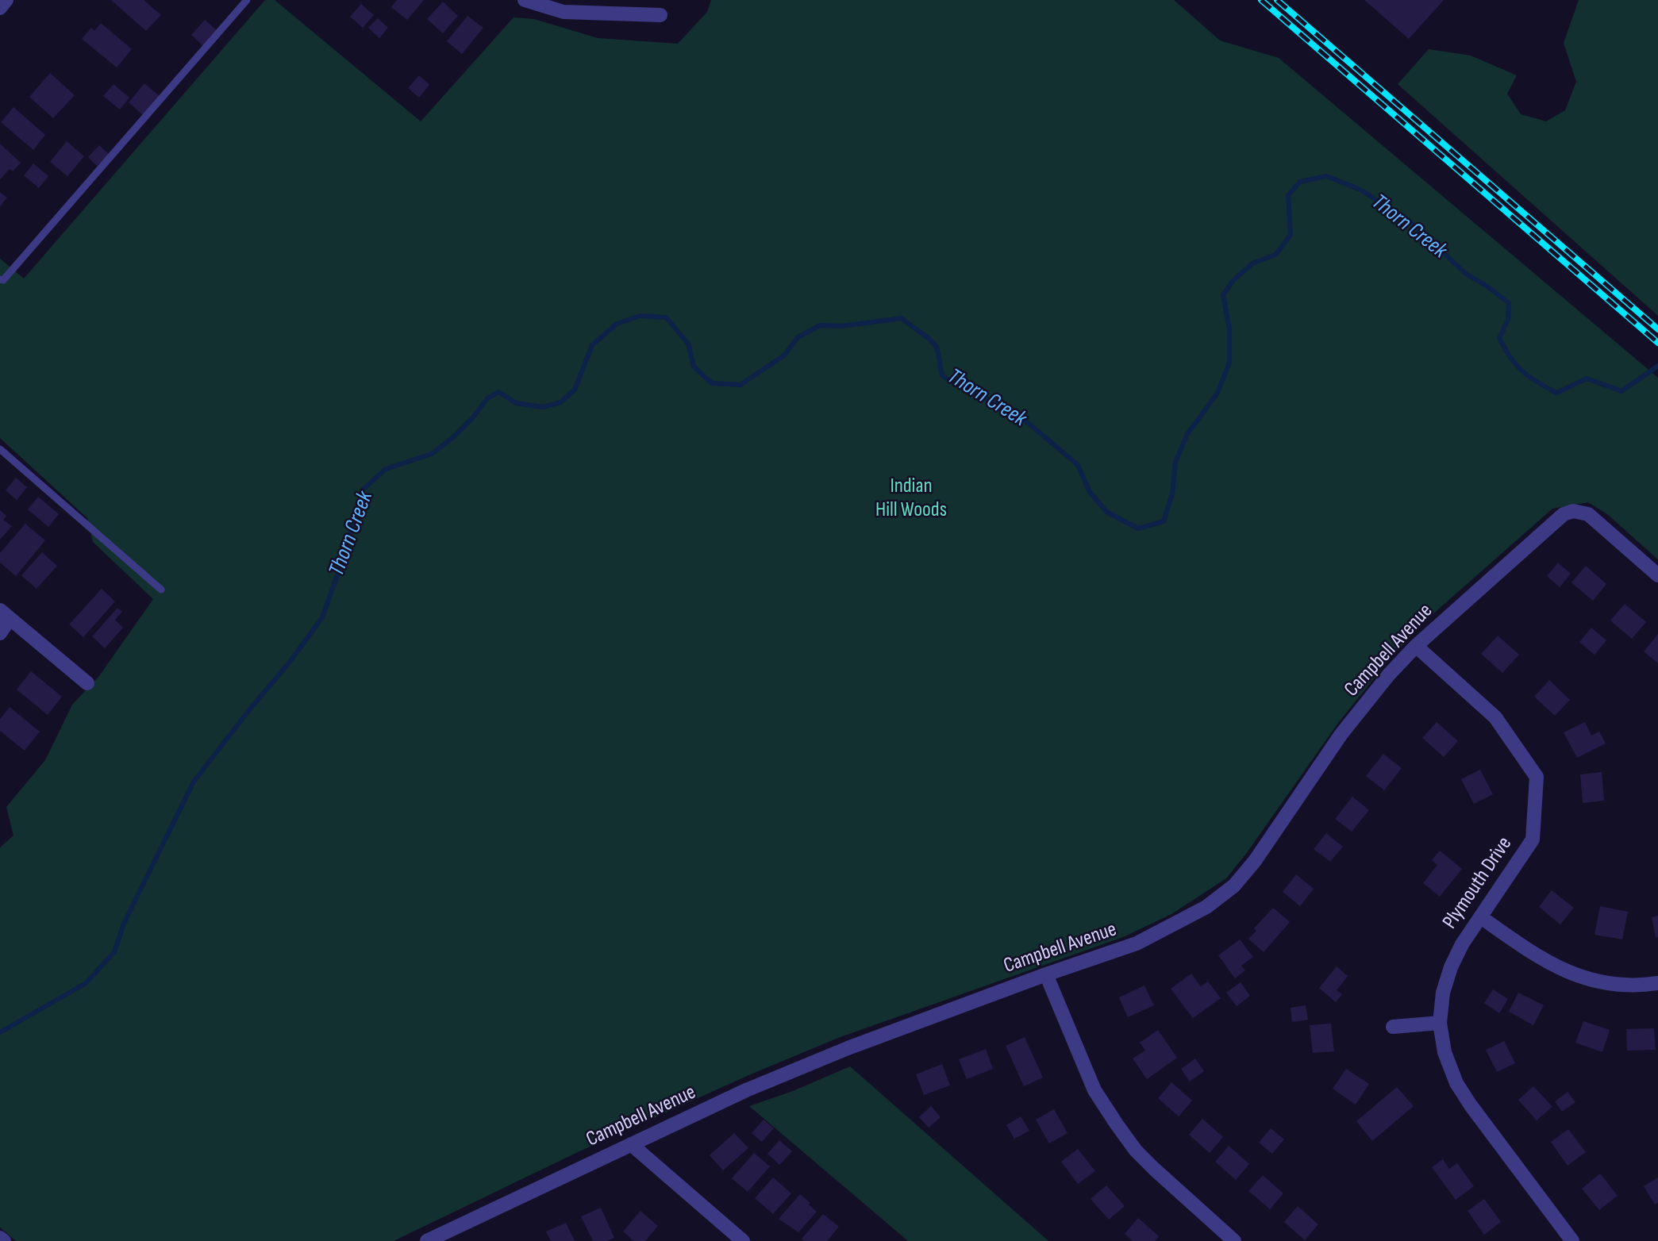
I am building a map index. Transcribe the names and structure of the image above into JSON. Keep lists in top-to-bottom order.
{
  "streets": {
    "street": ["Campbell Avenue", "Plymouth Drive"]
  },
  "crossings": [
    ["Campbell Avenue", "Plymouth Drive"]
  ],
  "water": ["Thorn Creek"],
  "parks": ["Indian Hill Woods"]
}
